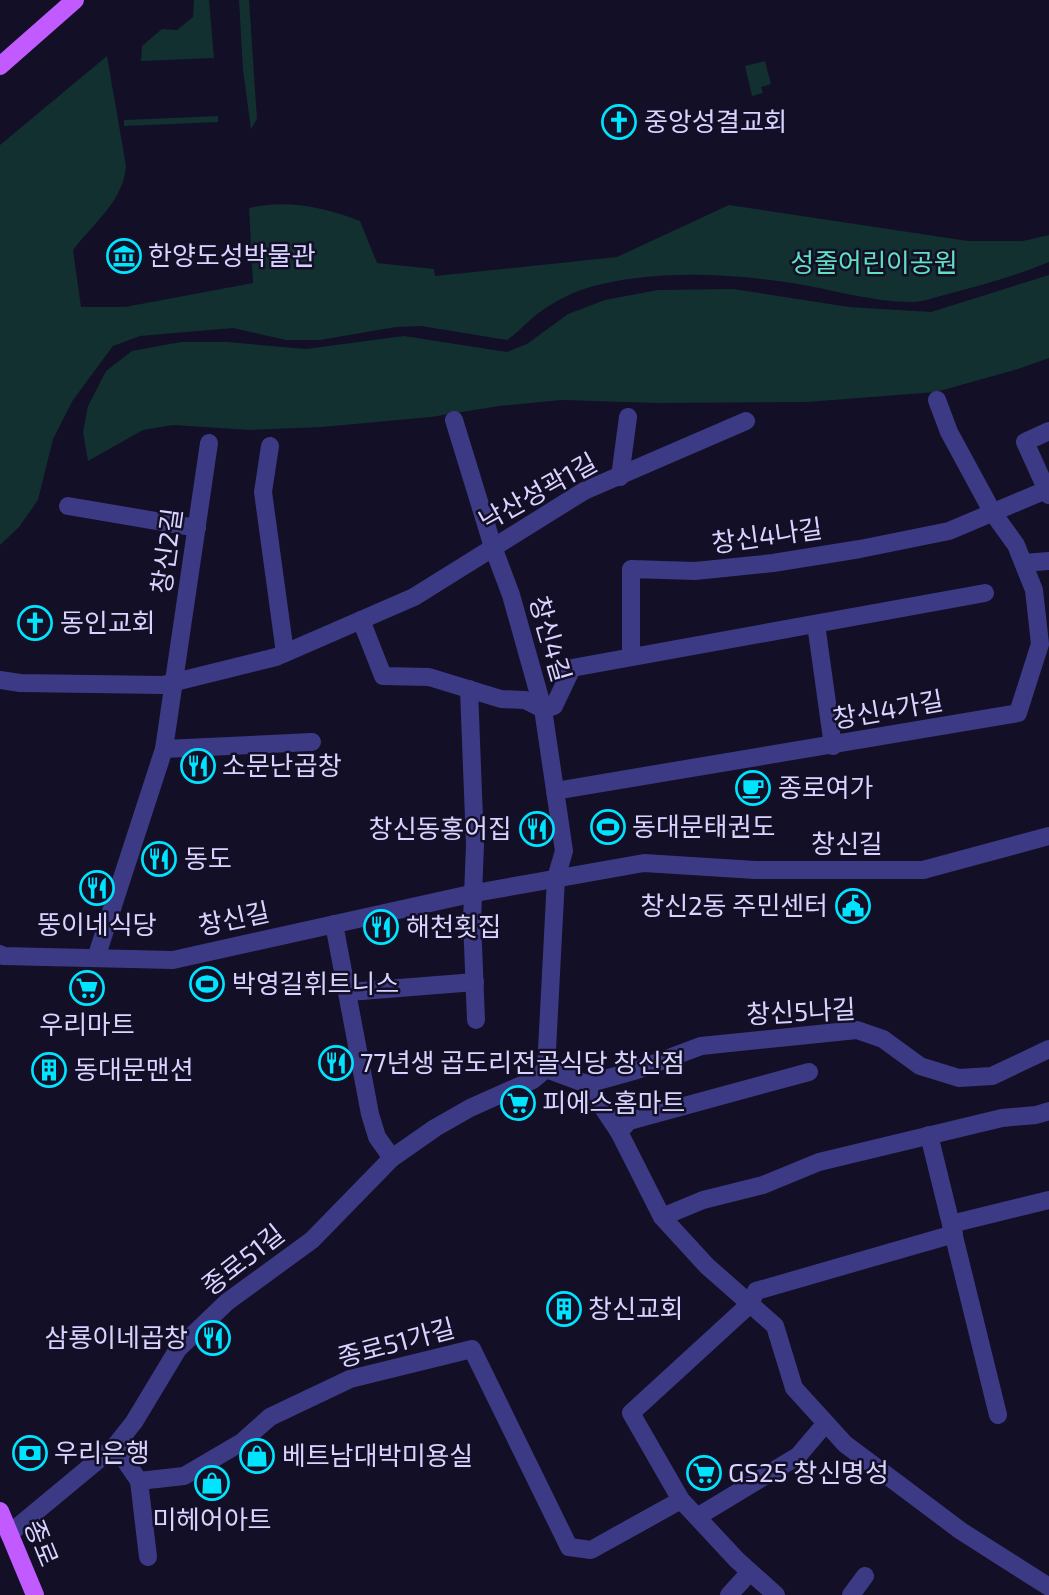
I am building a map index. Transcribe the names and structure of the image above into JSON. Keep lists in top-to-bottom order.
{
  "streets": {
    "main road": ["종로"],
    "street": [
      "낙산성곽1길",
      "창신4나길",
      "창신2길",
      "창신4길",
      "창신4가길",
      "창신길",
      "창신5나길",
      "종로51길",
      "종로51가길"
    ]
  },
  "crossings": [
    ["낙산성곽1길", "창신2길"],
    ["낙산성곽1길", "창신4길"],
    ["창신4나길", "창신4가길"],
    ["창신2길", "창신길"],
    ["창신4길", "창신4가길"],
    ["창신4길", "창신길"],
    ["창신4길", "종로51길"],
    ["종로51길", "종로"]
  ],
  "parks": ["성줄어린이공원"],
  "places": {
    "church": ["중앙성결교회", "동인교회"],
    "museum": ["한양도성박물관"],
    "restaurant": [
      "소문난곱창",
      "창신동홍어집",
      "동도",
      "뚱이네식당",
      "해천횟집",
      "77년생 곱도리전골식당 창신점",
      "삼룡이네곱창"
    ],
    "cafe": ["종로여가"],
    "sports": ["동대문태권도", "박영길휘트니스"],
    "public building": ["창신2동 주민센터"],
    "supermarket": ["우리마트", "피에스홈마트", "GS25 창신명성"],
    "building": ["동대문맨션", "창신교회"],
    "bank": ["우리은행"],
    "shop": ["베트남대박미용실", "미헤어아트"]
  }
}
